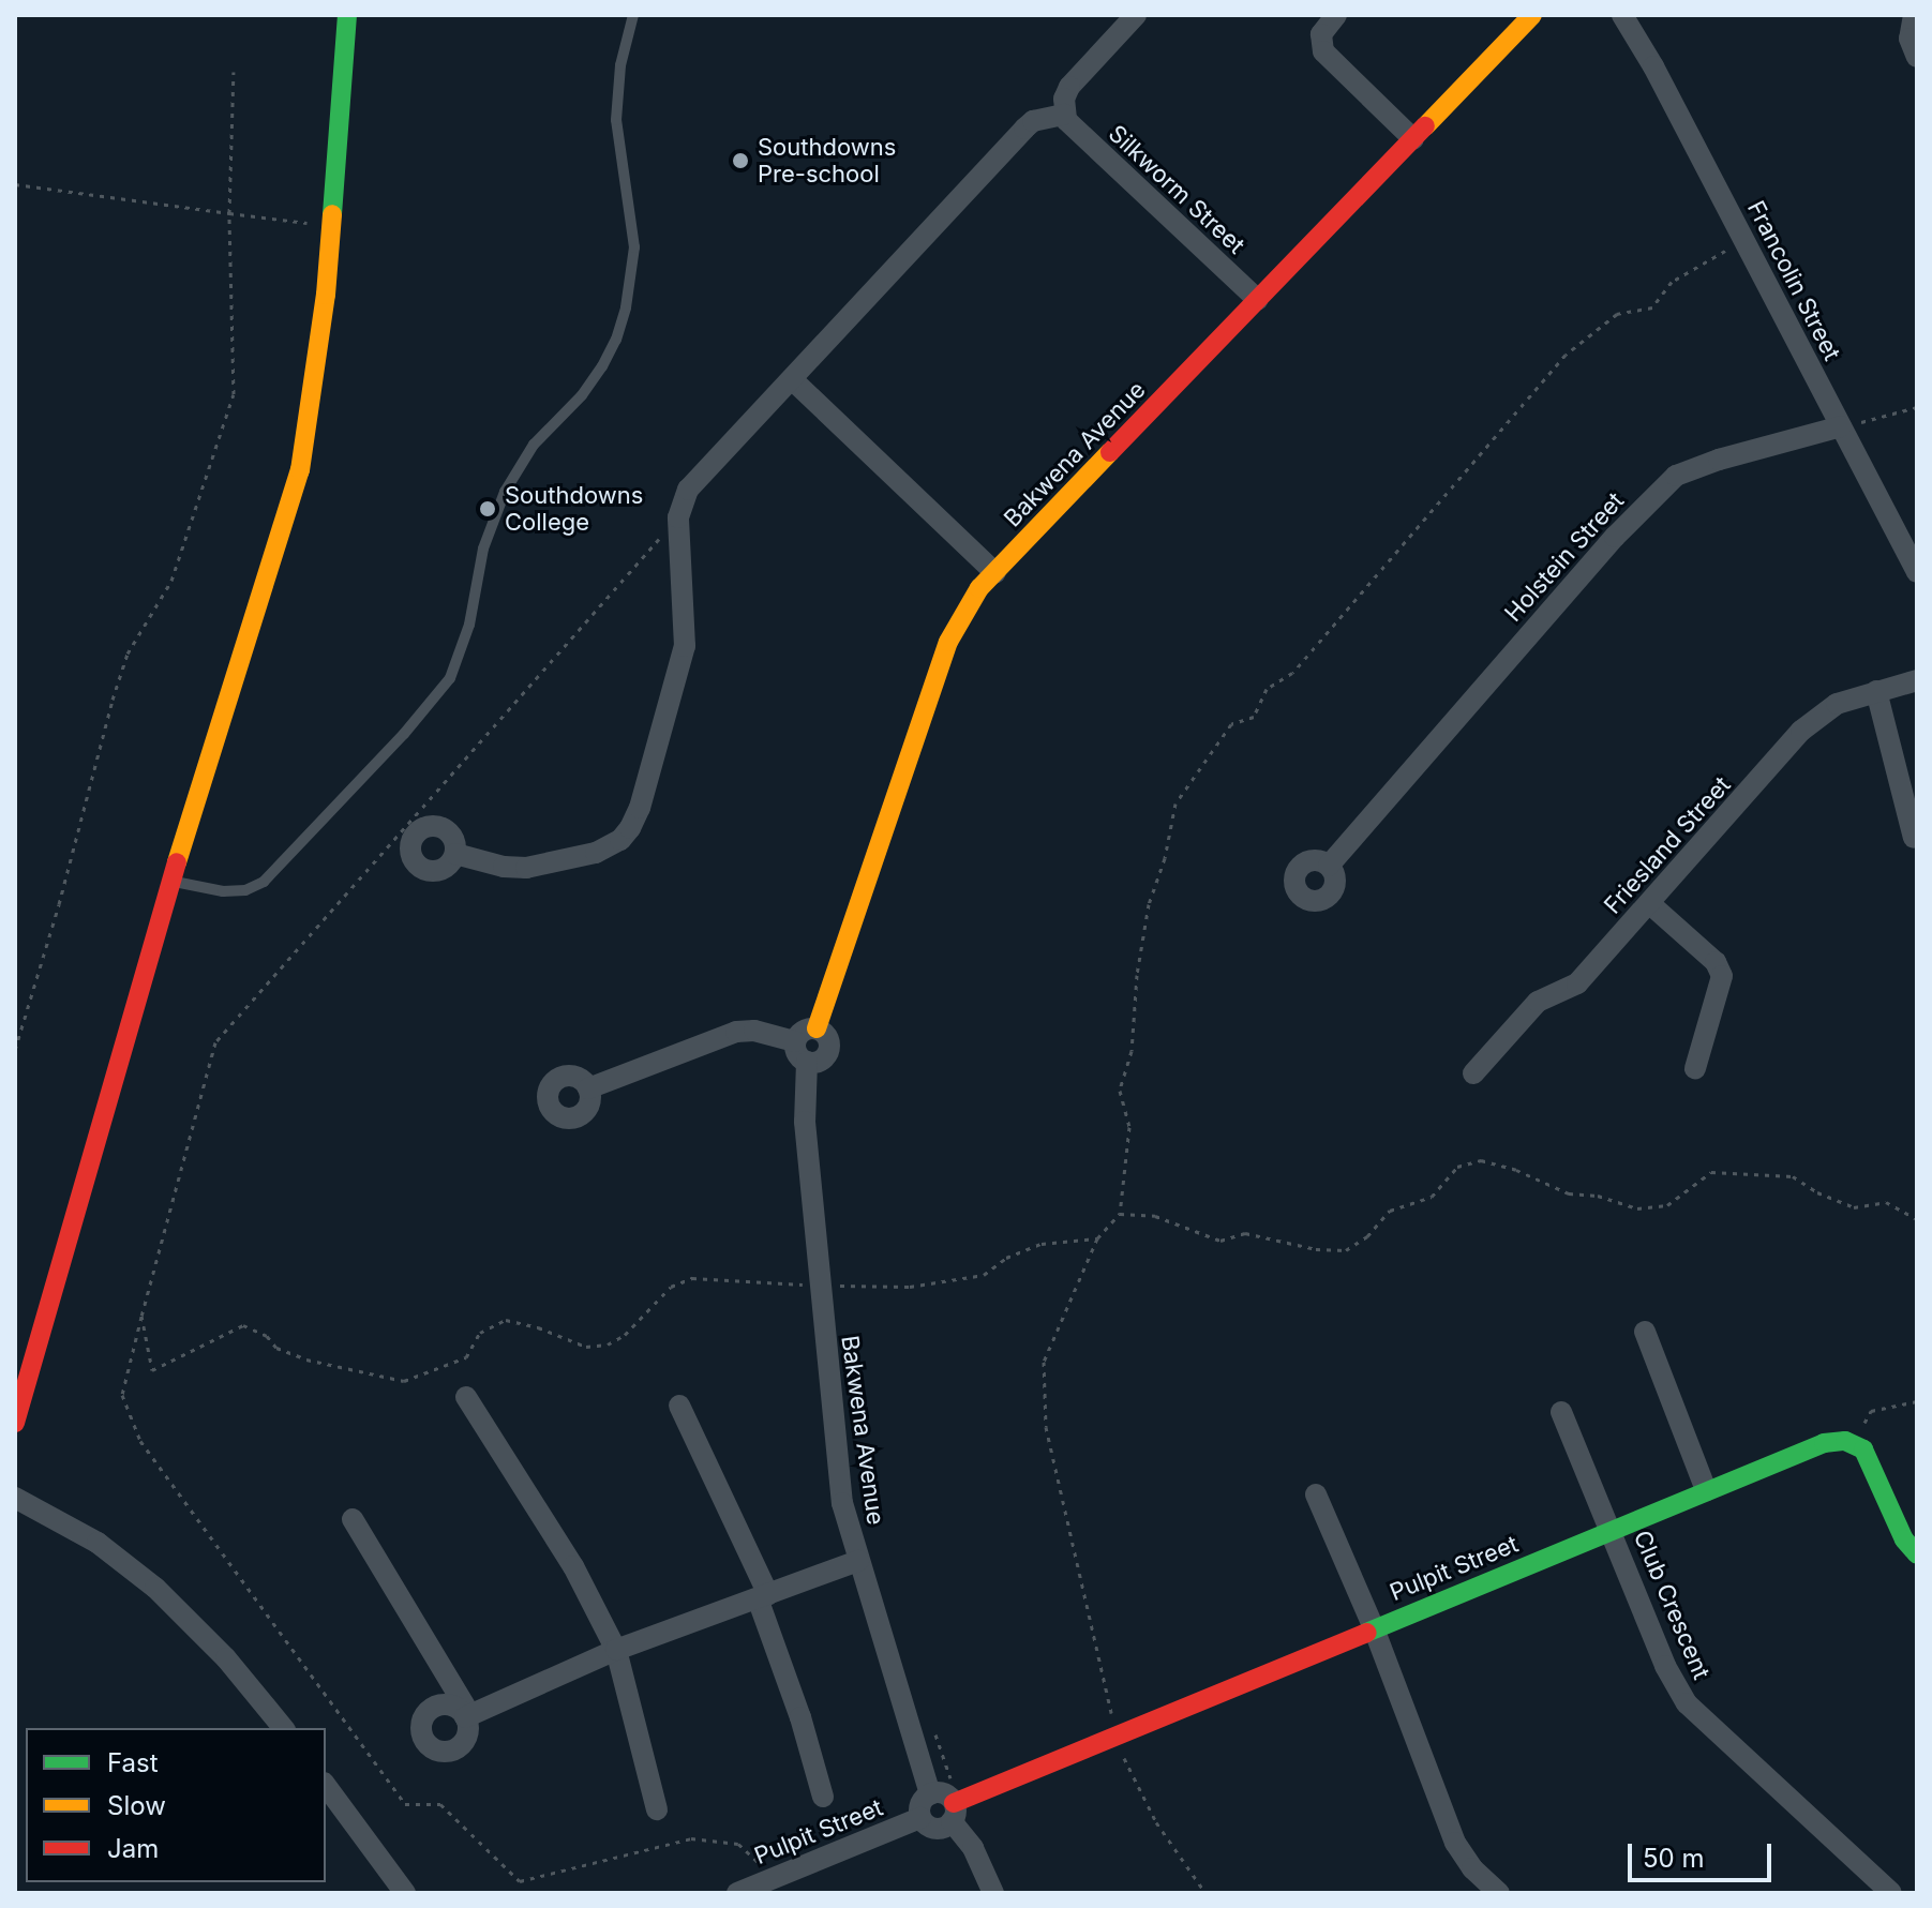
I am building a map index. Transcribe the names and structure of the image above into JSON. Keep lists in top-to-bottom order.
{
  "streets": {
    "street": [
      "Silkworm Street",
      "Francolin Street",
      "Bakwena Avenue",
      "Holstein Street",
      "Friesland Street",
      "Pulpit Street",
      "Club Crescent"
    ]
  },
  "crossings": [
    ["Silkworm Street", "Bakwena Avenue"],
    ["Francolin Street", "Holstein Street"],
    ["Pulpit Street", "Club Crescent"]
  ],
  "places": ["Southdowns Pre-school", "Southdowns College"],
  "legend": ["Fast", "Slow", "Jam"],
  "scale_bar": "50 m"
}
